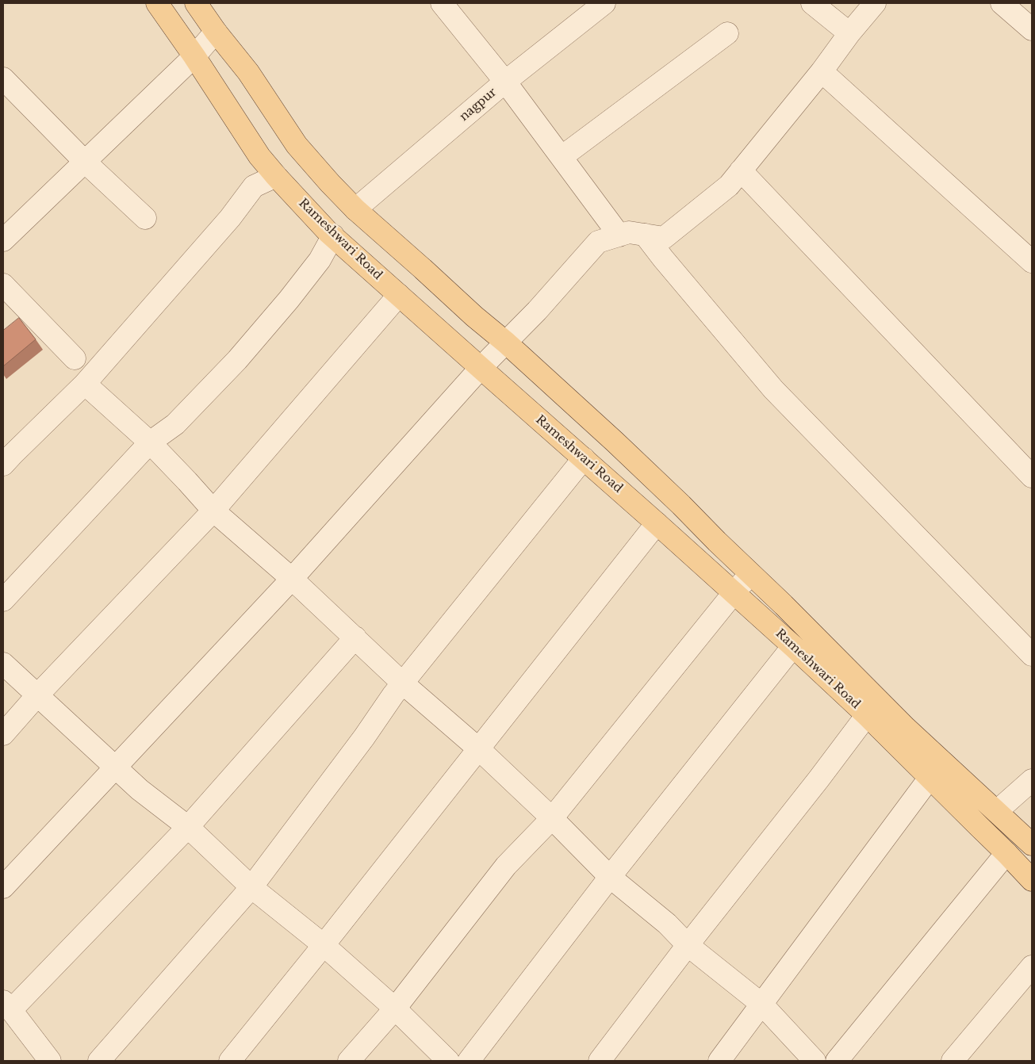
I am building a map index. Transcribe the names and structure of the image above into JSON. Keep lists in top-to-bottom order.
{
  "streets": {
    "main road": ["Rameshwari Road"],
    "street": ["nagpur"]
  }
}
